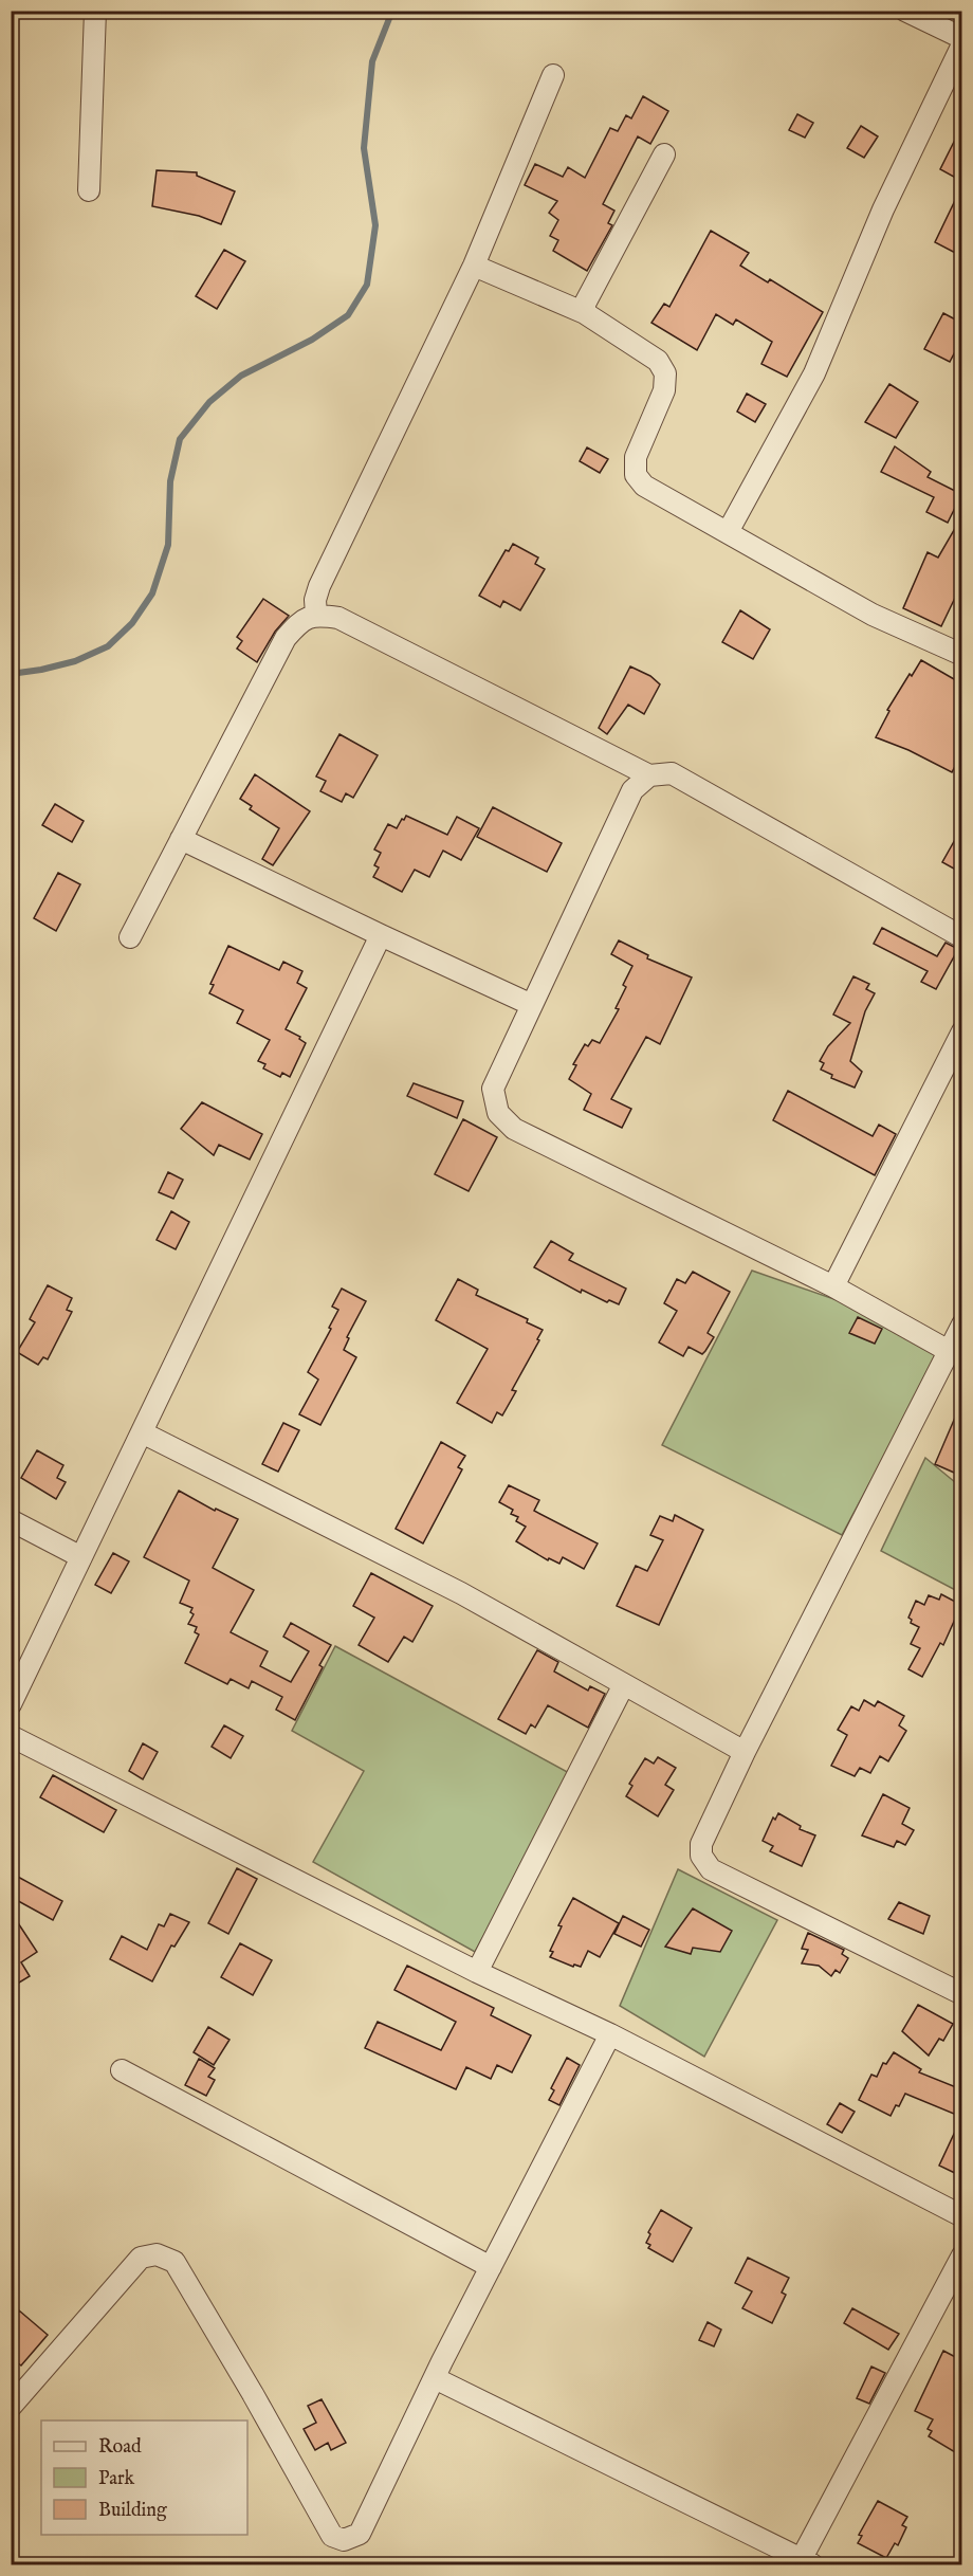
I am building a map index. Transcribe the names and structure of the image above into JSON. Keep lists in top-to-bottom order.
{
  "legend": ["Road", "Park", "Building"]
}
